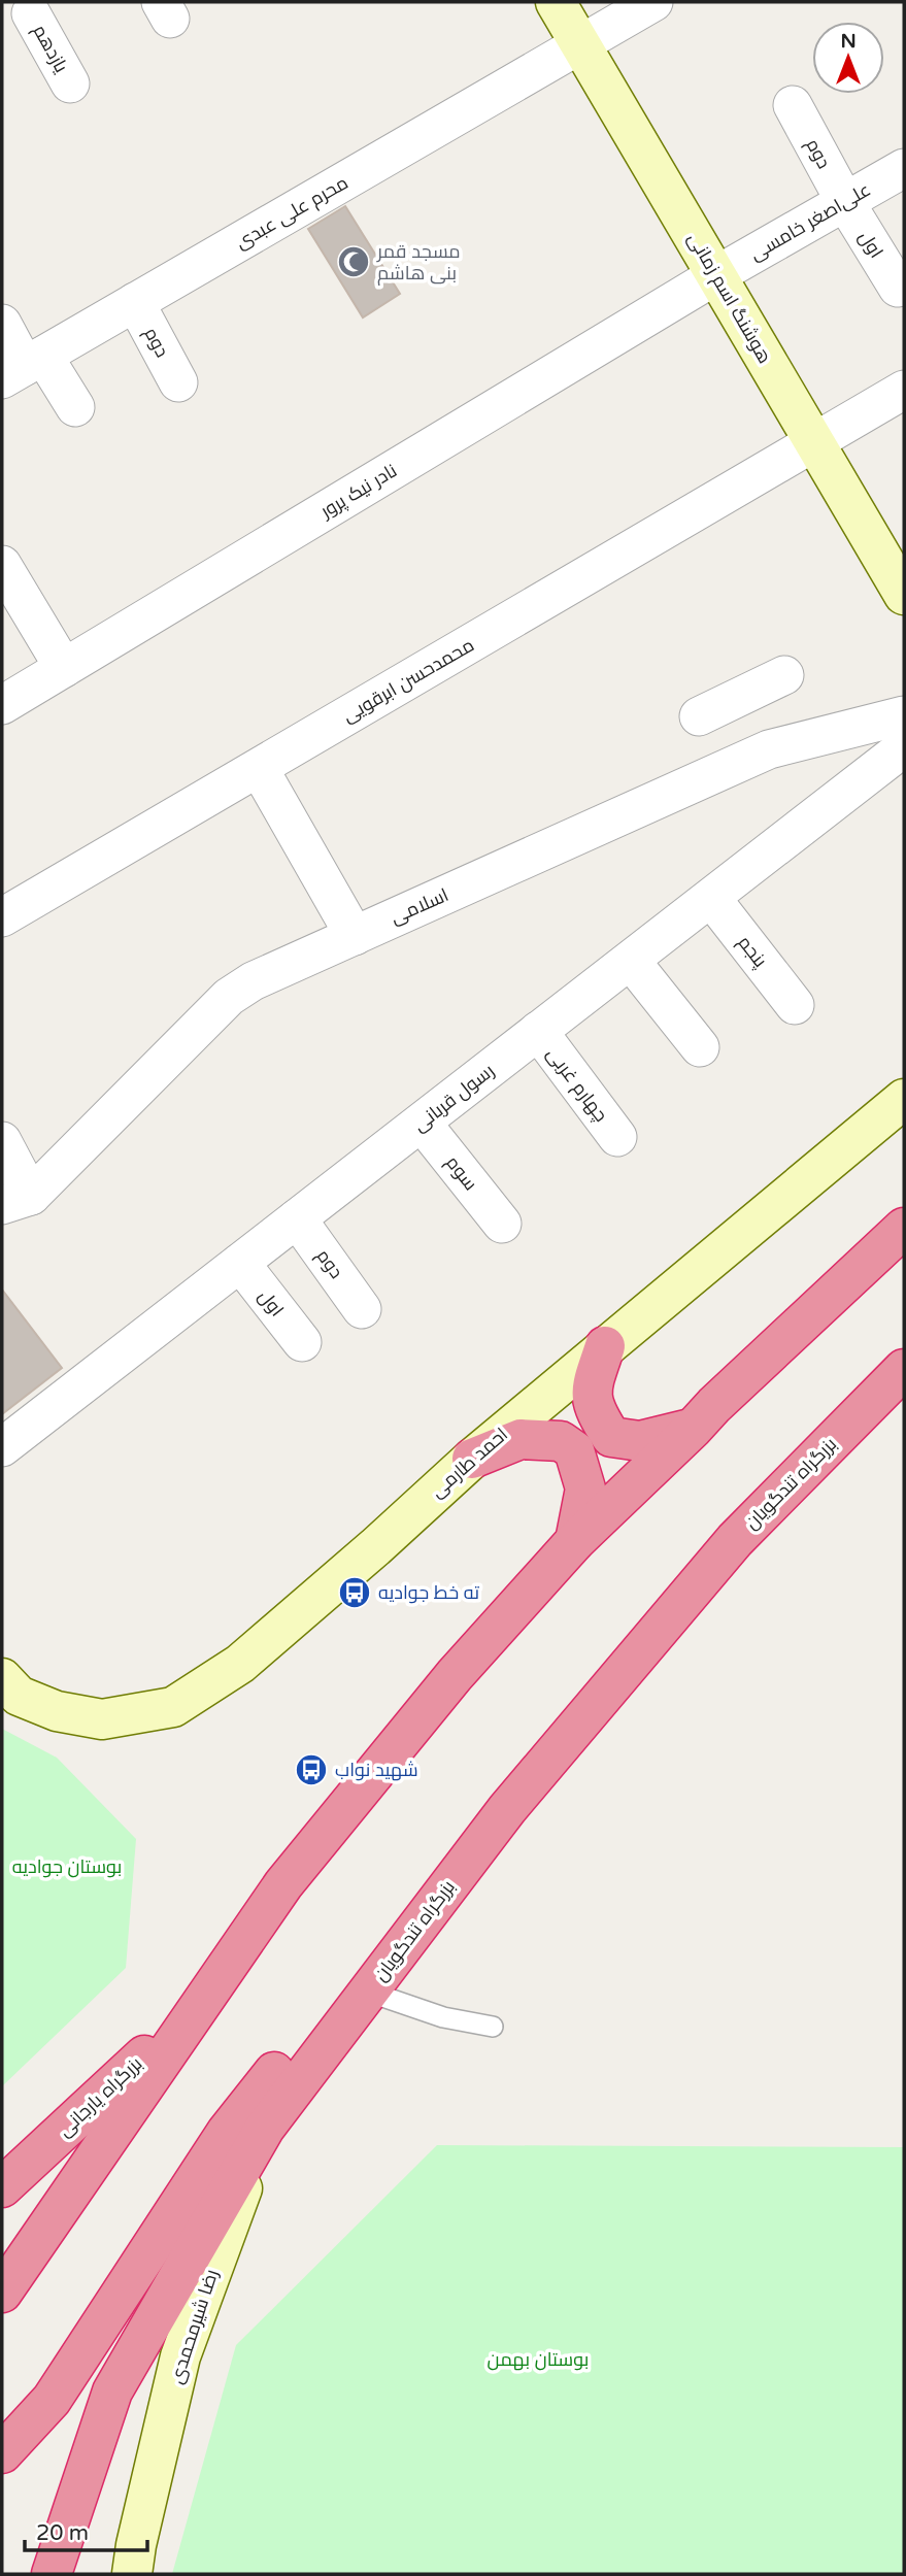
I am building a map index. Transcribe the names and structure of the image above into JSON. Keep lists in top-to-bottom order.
{
  "streets": {
    "highway": ["بزرگراه تندگویان", "بزرگراه یارجانی"],
    "street": [
      "یازدهم",
      "دوم",
      "محرم علی عبدی",
      "علی‌اصغر خامسی",
      "اول",
      "هوشنگ اسم زمانی",
      "نادر نیک پرور",
      "محمدحسن ابرقویی",
      "اسلامی",
      "پنجم",
      "چهارم غربی",
      "رسول قربانی",
      "سوم",
      "احمد طارمی",
      "رضا شیرمحمدی"
    ]
  },
  "crossings": [
    ["دوم", "محرم علی عبدی"],
    ["دوم", "علی‌اصغر خامسی"],
    ["دوم", "اول"],
    ["دوم", "رسول قربانی"],
    ["محرم علی عبدی", "هوشنگ اسم زمانی"],
    ["علی‌اصغر خامسی", "اول"],
    ["علی‌اصغر خامسی", "هوشنگ اسم زمانی"],
    ["علی‌اصغر خامسی", "نادر نیک پرور"],
    ["اول", "رسول قربانی"],
    ["هوشنگ اسم زمانی", "نادر نیک پرور"],
    ["هوشنگ اسم زمانی", "محمدحسن ابرقویی"],
    ["پنجم", "رسول قربانی"],
    ["چهارم غربی", "رسول قربانی"],
    ["رسول قربانی", "سوم"],
    ["بزرگراه تندگویان", "رضا شیرمحمدی"]
  ],
  "parks": ["بوستان جوادیه", "بوستان بهمن"],
  "places": {
    "mosque": ["مسجد قمر بنی هاشم"],
    "bus stop": ["ته خط جوادیه", "شهید نواب"]
  },
  "scale_bar": "20 m",
  "north": "top"
}
